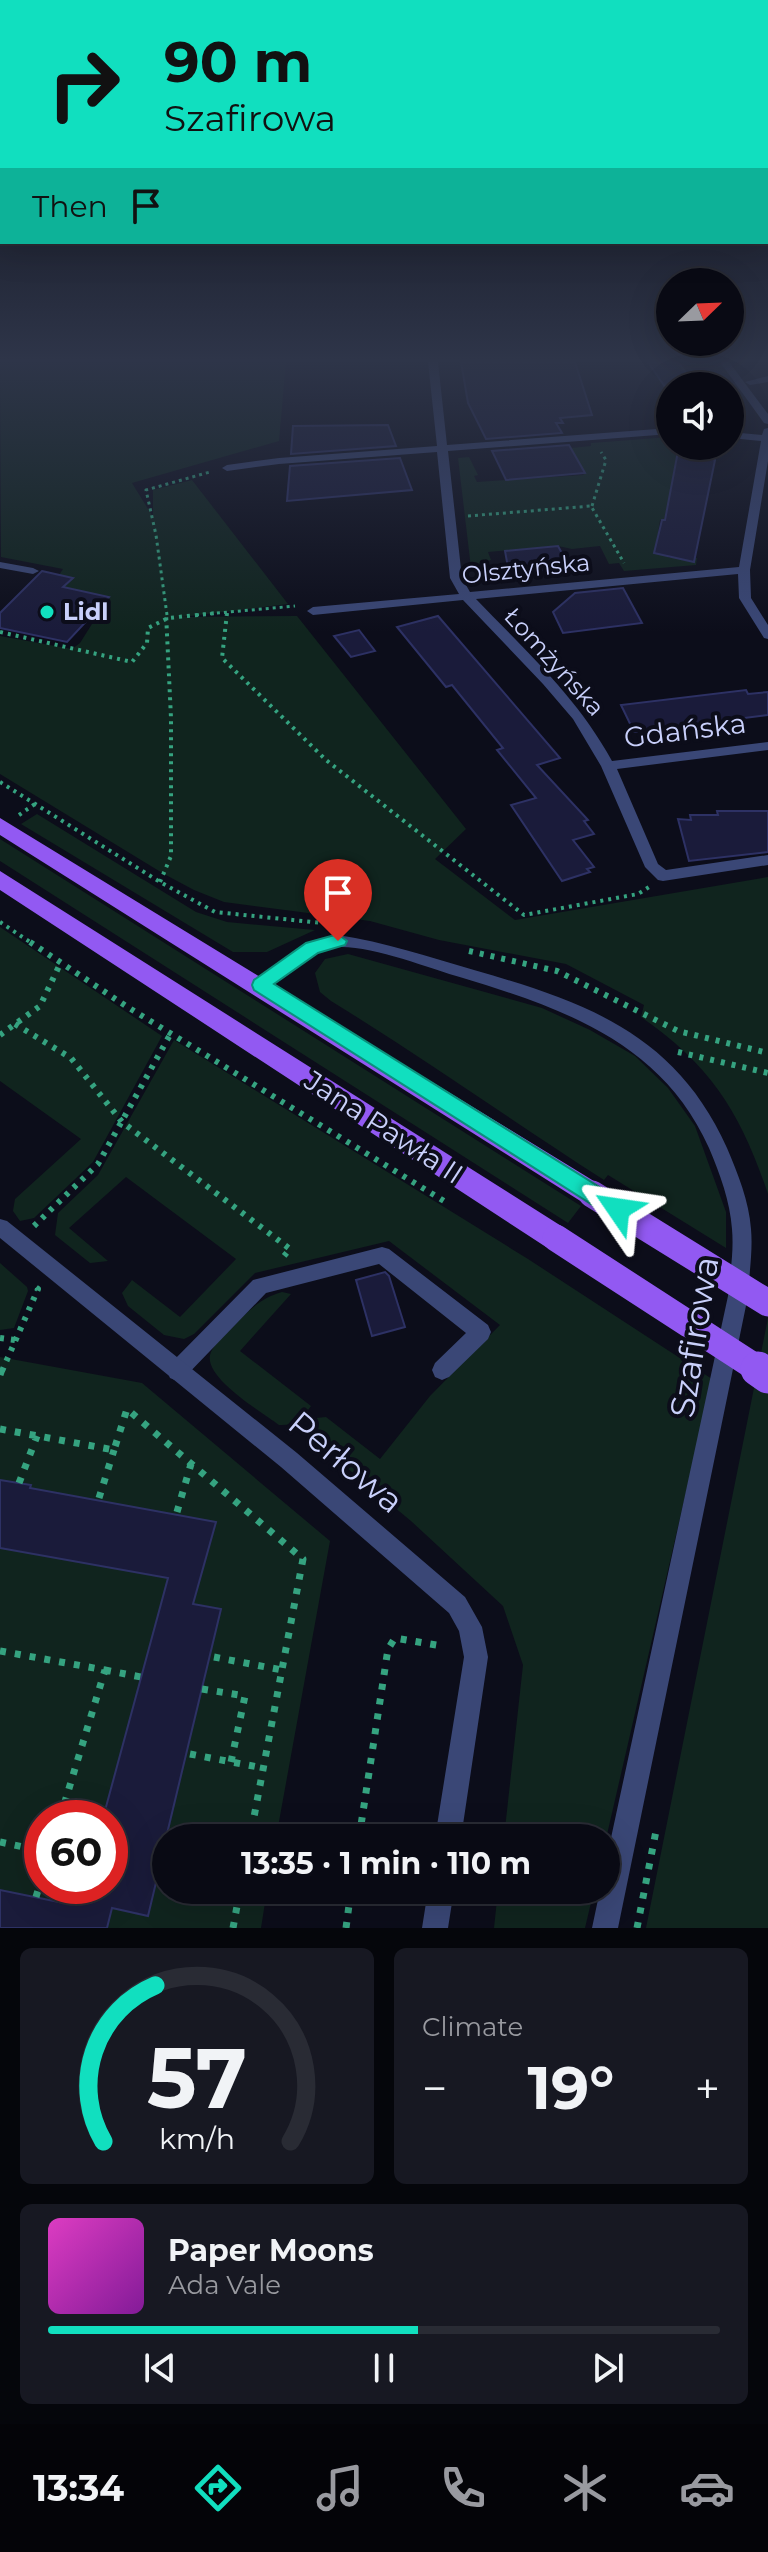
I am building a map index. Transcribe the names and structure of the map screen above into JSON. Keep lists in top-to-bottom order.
{
  "streets": {
    "main road": ["Jana Pawła II"],
    "street": [
      "Olsztyńska",
      "Łomżyńska",
      "Gdańska",
      "Szafirowa",
      "Perłowa"
    ]
  },
  "crossings": [
    ["Olsztyńska", "Łomżyńska"],
    ["Łomżyńska", "Gdańska"],
    ["Jana Pawła II", "Szafirowa"]
  ],
  "places": ["Lidl"],
  "north": "top right",
  "page": {
    "turn": ["90 m", "Szafirowa"],
    "then": "Then",
    "limit": "60",
    "trip": "13:35 · 1 min · 110 m",
    "tile": "Climate",
    "heat": ["−", "19°", "+"],
    "song": ["Paper Moons", "Ada Vale"],
    "tabs": "13:34",
    "gauge": ["57", "km/h"]
  }
}
